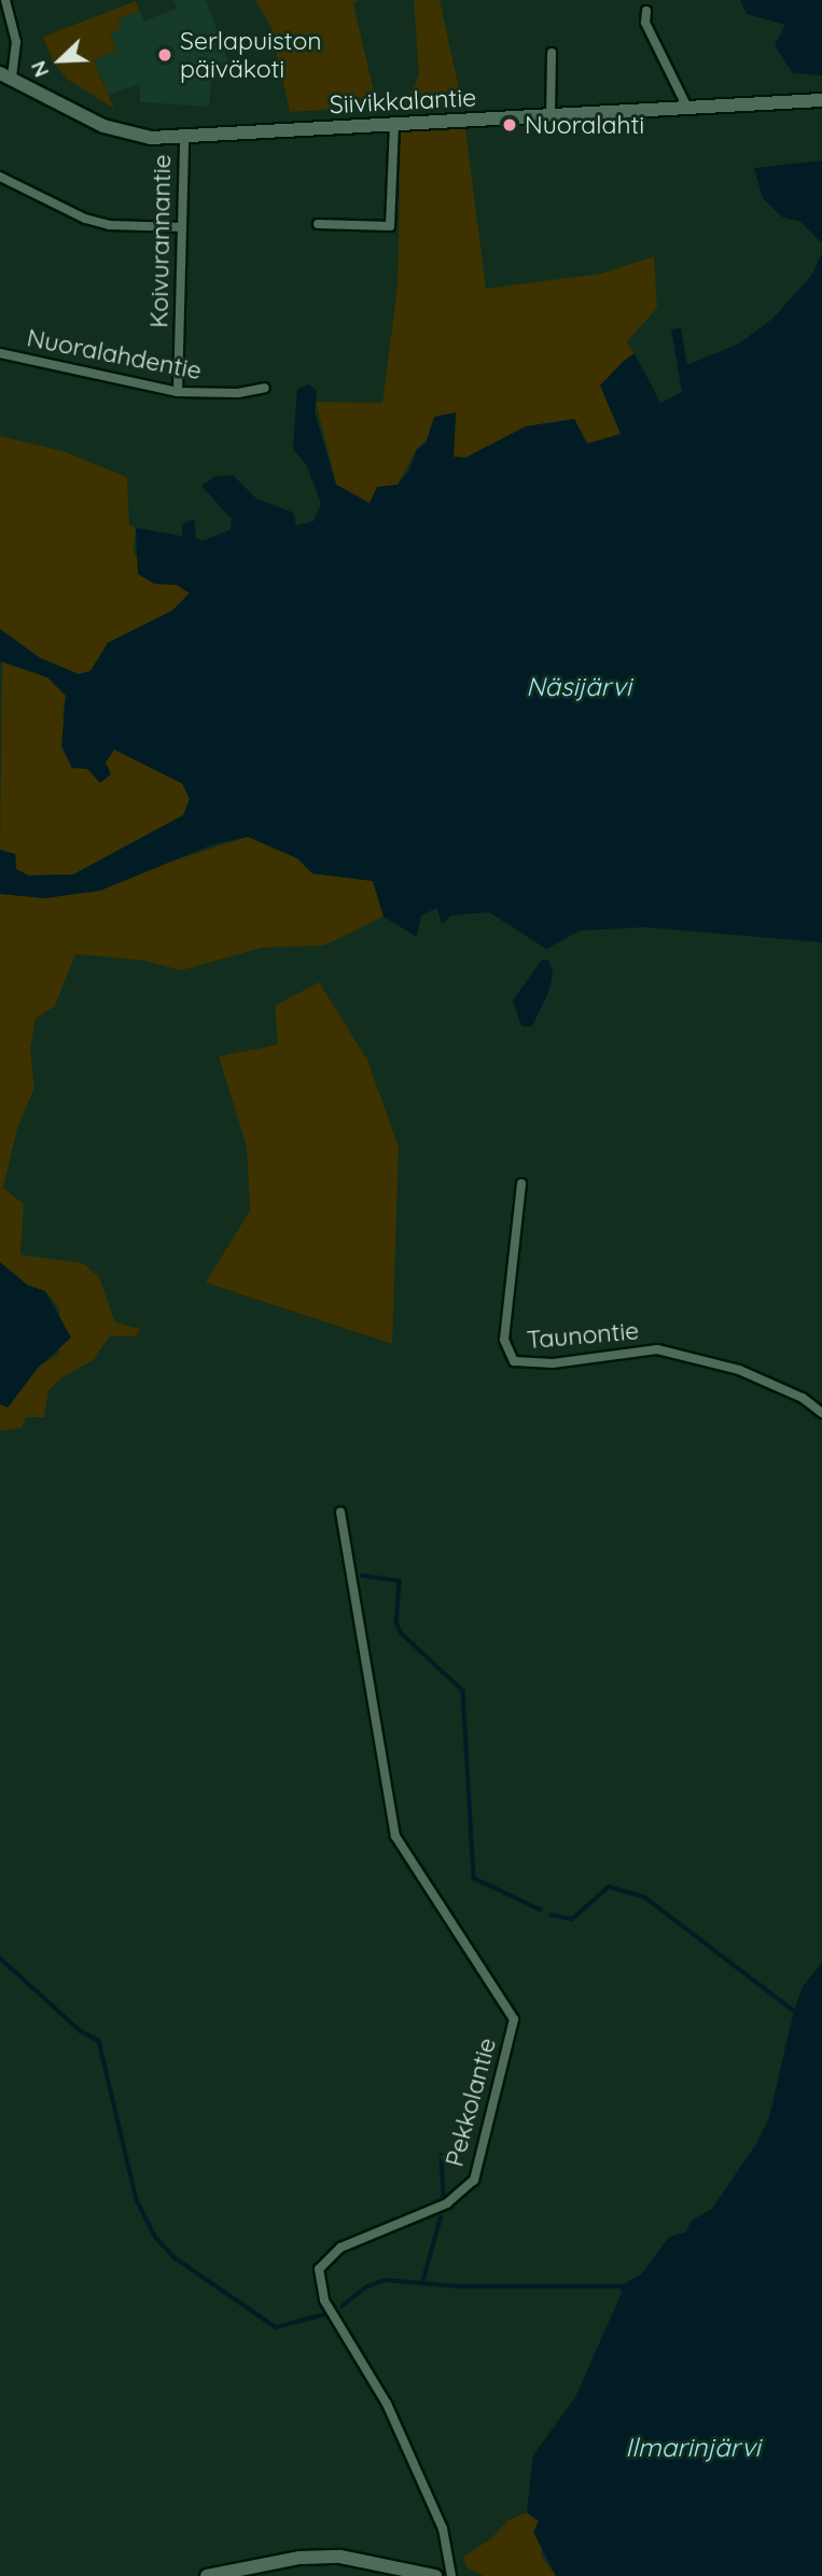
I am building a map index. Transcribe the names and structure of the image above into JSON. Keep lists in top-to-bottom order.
{
  "streets": {
    "main road": ["Siivikkalantie"],
    "street": [
      "Koivurannantie",
      "Nuoralahdentie",
      "Taunontie",
      "Pekkolantie"
    ]
  },
  "crossings": [
    ["Siivikkalantie", "Koivurannantie"],
    ["Koivurannantie", "Nuoralahdentie"]
  ],
  "water": ["Näsijärvi", "Ilmarinjärvi"],
  "places": ["Serlapuiston päiväkoti", "Nuoralahti"],
  "north": "bottom left"
}
